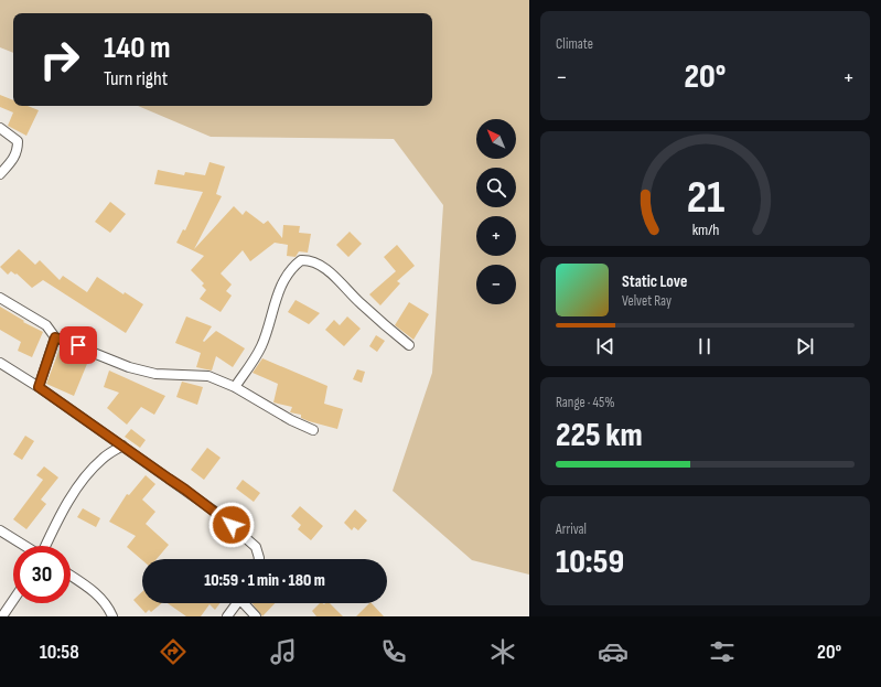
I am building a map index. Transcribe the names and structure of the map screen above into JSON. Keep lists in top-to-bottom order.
{
  "north": "top left",
  "page": {
    "tile": [
      "Climate",
      ["Range · 45%", "225 km"],
      ["Arrival", "10:59"]
    ],
    "turn": ["140 m", "Turn right"],
    "heat": ["−", "20°", "+"],
    "map_buttons": ["+", "−"],
    "song": ["Static Love", "Velvet Ray"],
    "limit": "30",
    "trip": "10:59 · 1 min · 180 m",
    "tabs": ["10:58", "20°"],
    "gauge": ["21", "km/h"]
  }
}
